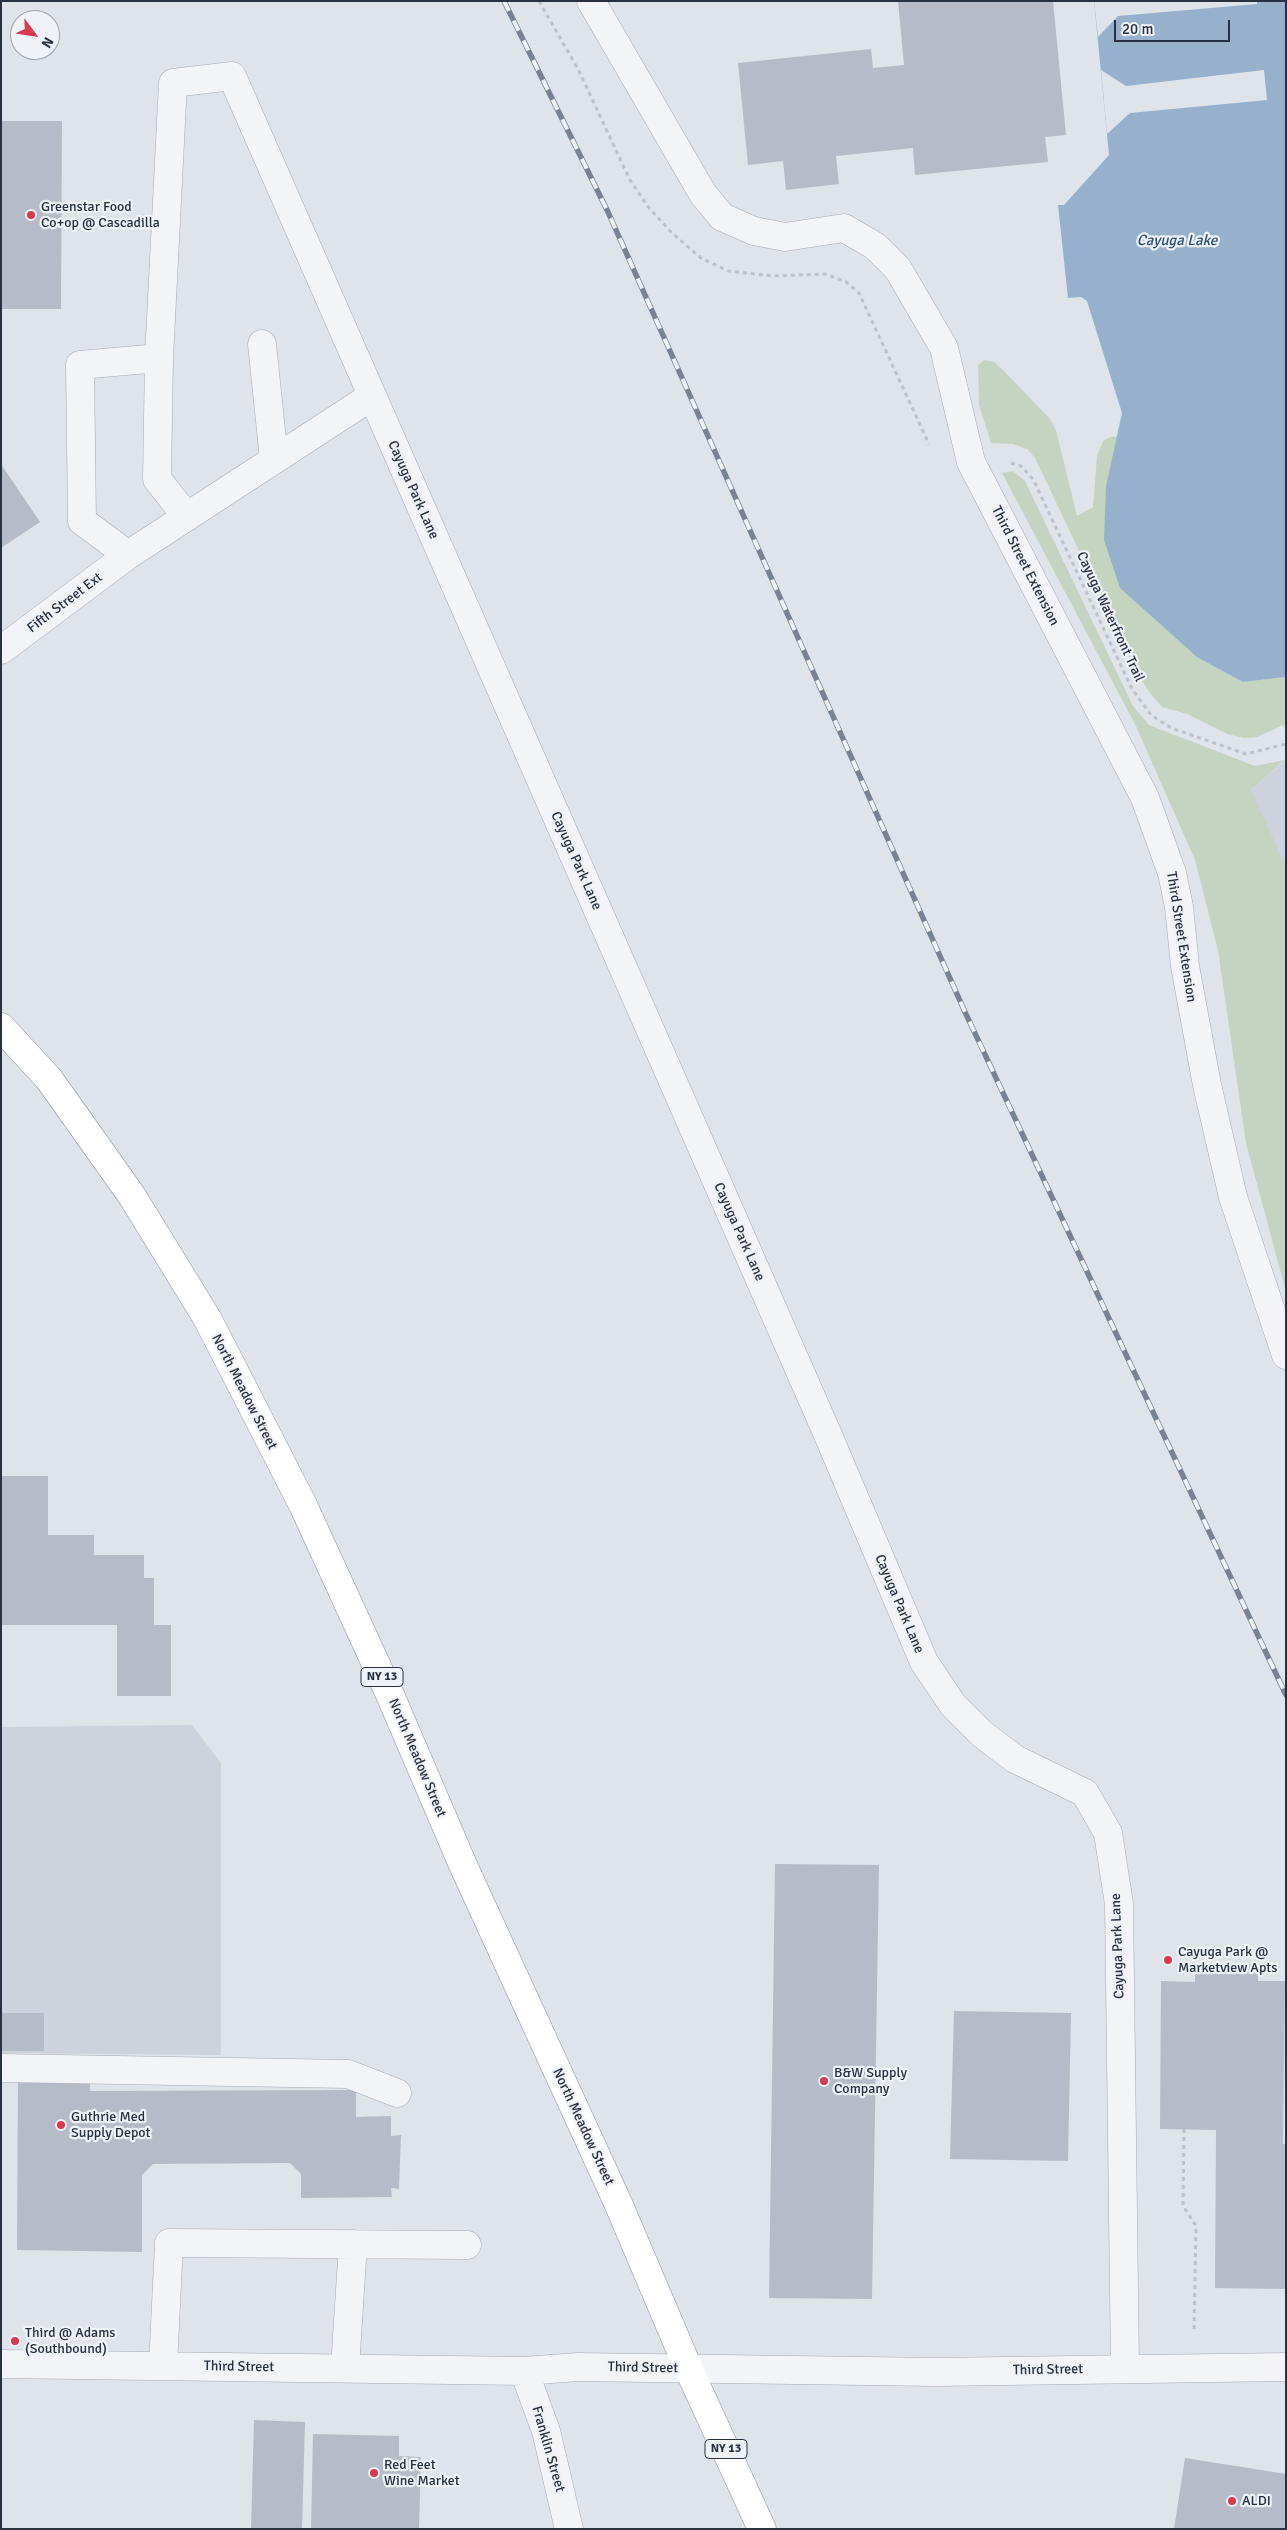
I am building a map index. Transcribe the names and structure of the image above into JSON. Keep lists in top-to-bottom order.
{
  "streets": {
    "highway": ["North Meadow Street", "NY 13"],
    "street": [
      "Cayuga Park Lane",
      "Third Street Extension",
      "Fifth Street Ext",
      "Third Street",
      "Franklin Street"
    ],
    "path": ["Cayuga Waterfront Trail"]
  },
  "crossings": [
    ["Cayuga Park Lane", "Fifth Street Ext"],
    ["Cayuga Park Lane", "Third Street"],
    ["North Meadow Street", "Third Street"],
    ["Third Street", "Franklin Street"]
  ],
  "water": ["Cayuga Lake"],
  "places": [
    "Greenstar Food Co+op @ Cascadilla",
    "Cayuga Park @ Marketview Apts",
    "B&W Supply Company",
    "Guthrie Med Supply Depot",
    "Third @ Adams (Southbound)",
    "Red Feet Wine Market",
    "ALDI"
  ],
  "scale_bar": "20 m",
  "north": "bottom right"
}
